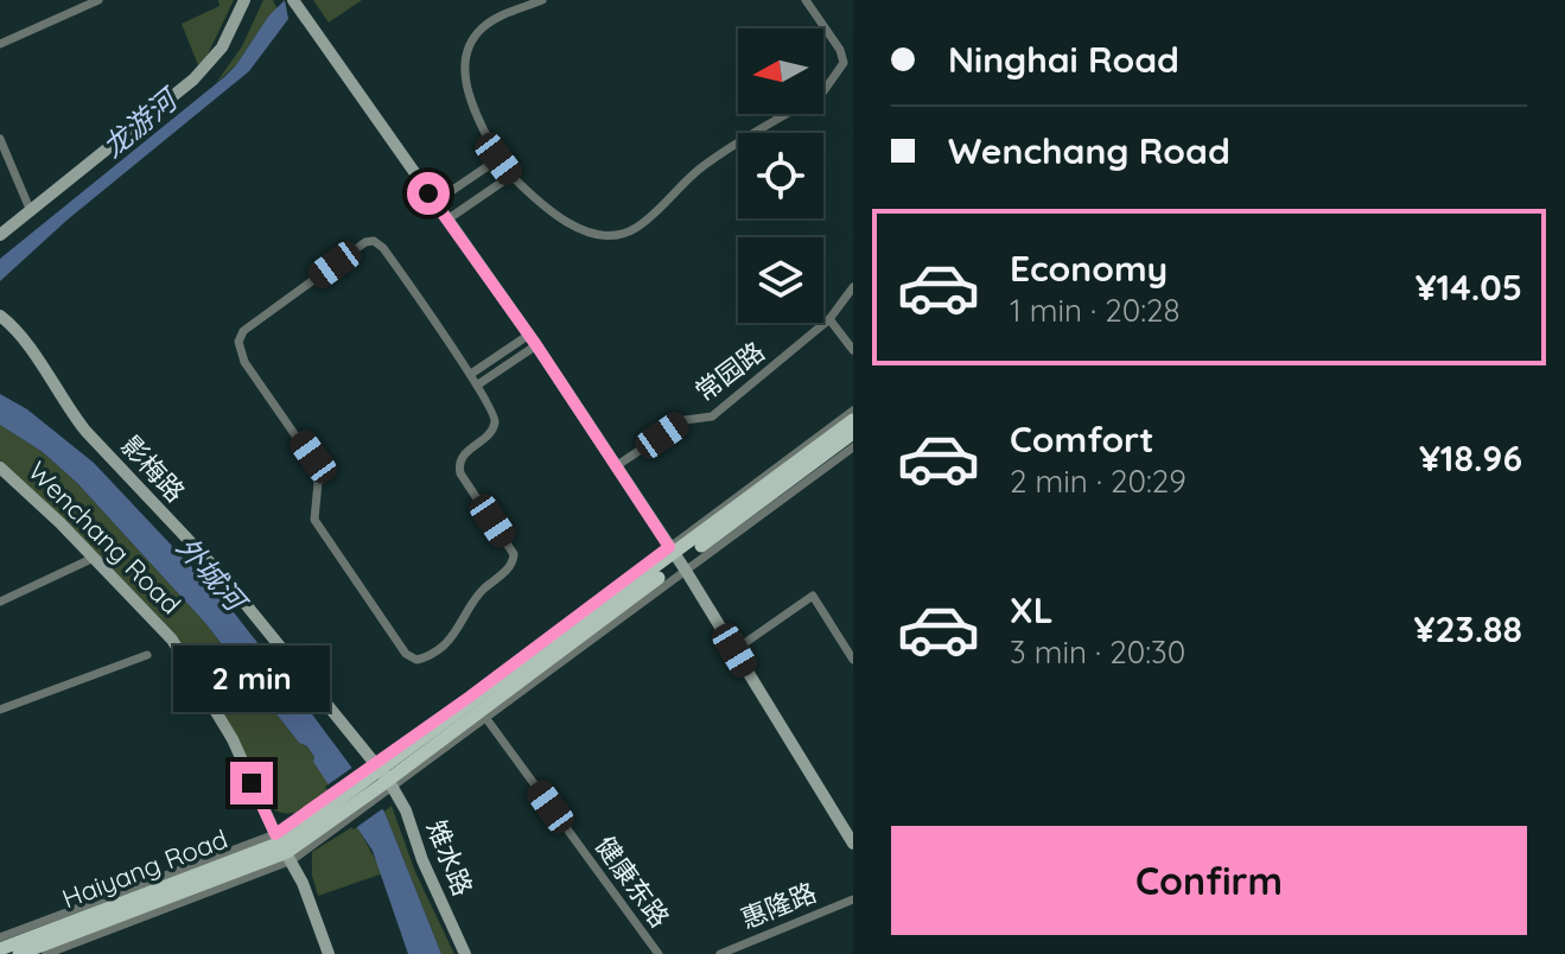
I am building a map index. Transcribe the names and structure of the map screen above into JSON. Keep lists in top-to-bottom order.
{
  "streets": {
    "main road": ["Haiyang Road"],
    "street": [
      "常园路",
      "影梅路",
      "Wenchang Road",
      "雉水路",
      "健康东路",
      "惠隆路"
    ]
  },
  "crossings": [
    ["影梅路", "雉水路"],
    ["影梅路", "Haiyang Road"],
    ["Wenchang Road", "Haiyang Road"],
    ["雉水路", "Haiyang Road"],
    ["Haiyang Road", "健康东路"]
  ],
  "water": ["龙游河", "外城河"],
  "north": "left",
  "page": {
    "banner": ["Ninghai Road", "Wenchang Road"],
    "list": [
      {
        "name": "Economy",
        "note": "1 min · 20:28",
        "value": "¥14.05"
      },
      {
        "name": "Comfort",
        "note": "2 min · 20:29",
        "value": "¥18.96"
      },
      {
        "name": "XL",
        "note": "3 min · 20:30",
        "value": "¥23.88"
      }
    ],
    "bubble": "2 min",
    "buttons": "Confirm"
  }
}
